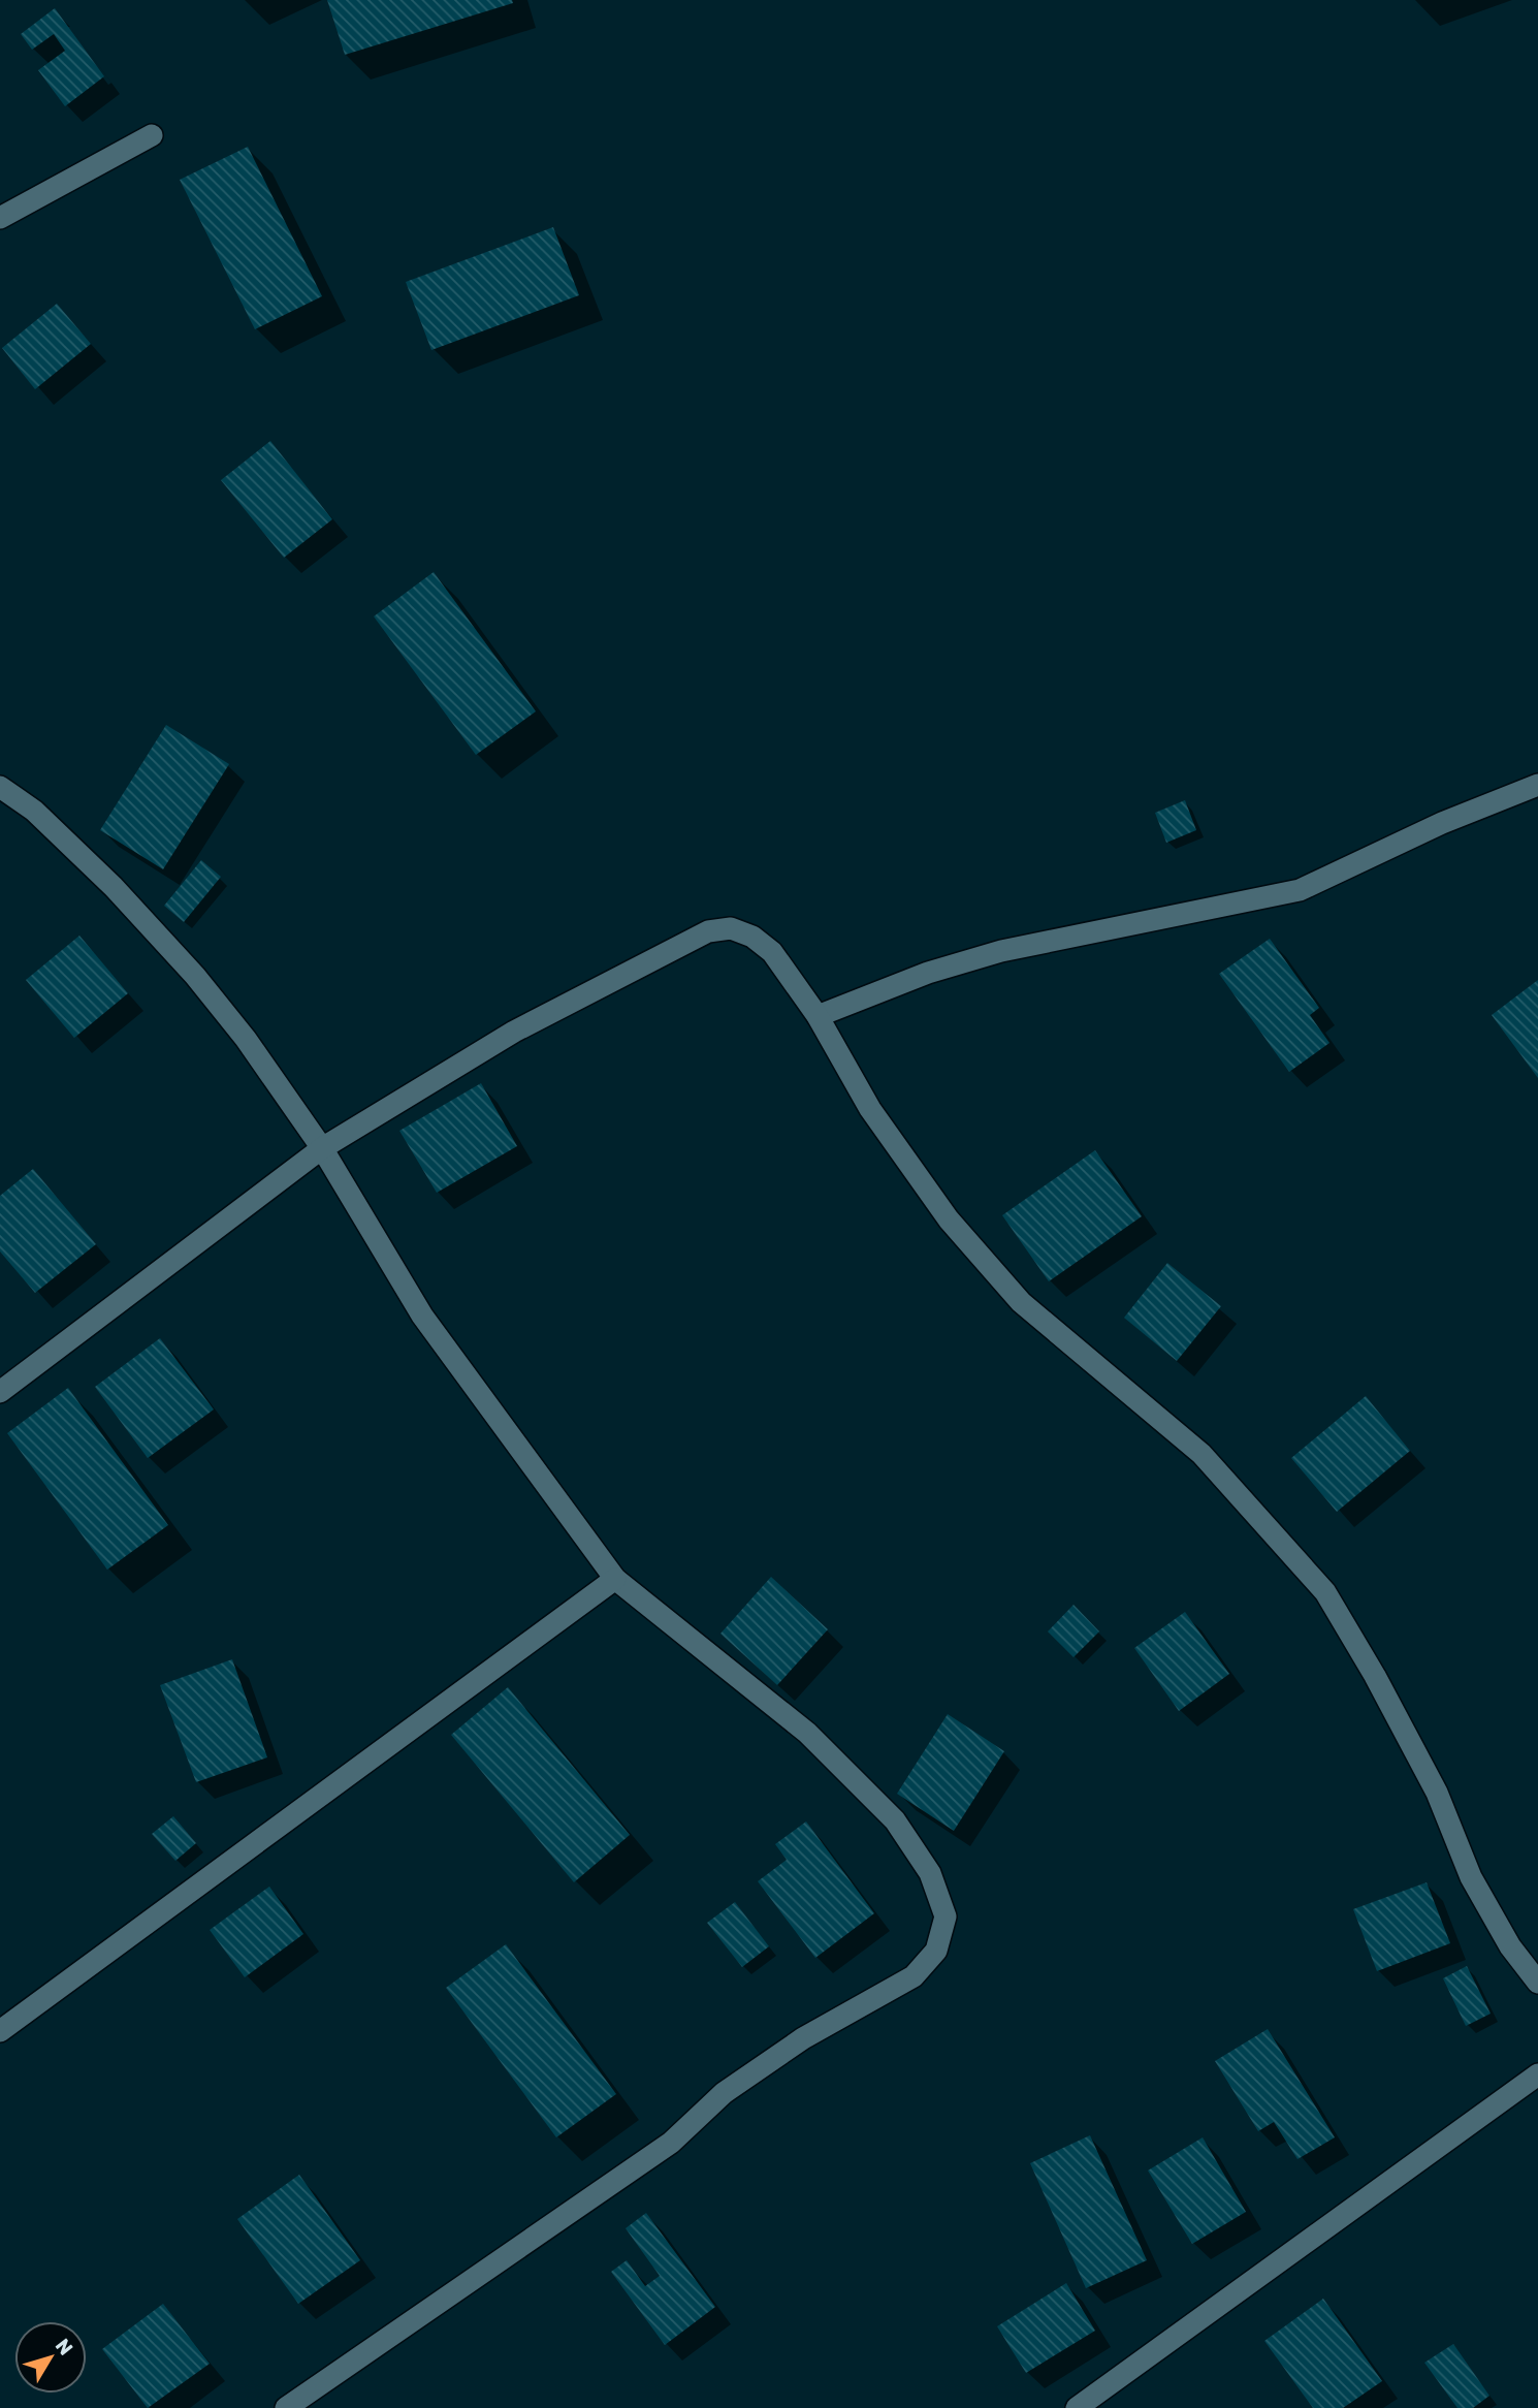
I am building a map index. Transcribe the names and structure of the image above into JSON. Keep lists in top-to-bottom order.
{
  "north": "top right"
}
